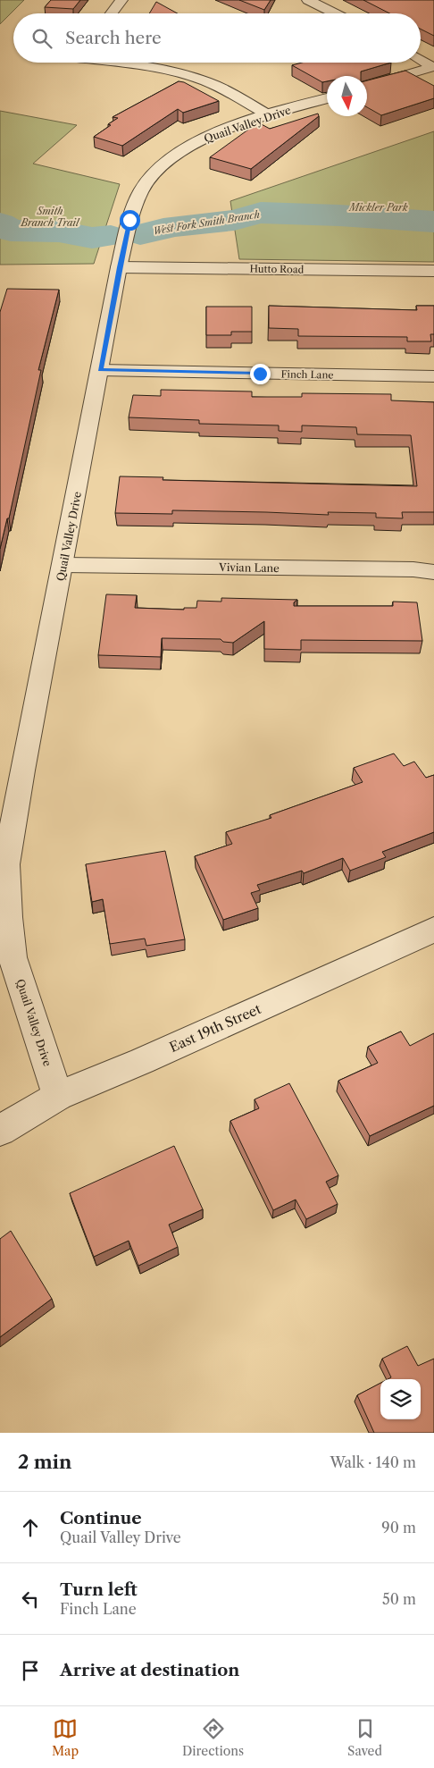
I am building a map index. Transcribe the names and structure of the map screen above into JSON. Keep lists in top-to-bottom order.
{
  "streets": {
    "street": [
      "Quail Valley Drive",
      "Hutto Road",
      "Finch Lane",
      "Vivian Lane",
      "East 19th Street"
    ]
  },
  "crossings": [
    ["Quail Valley Drive", "Hutto Road"],
    ["Quail Valley Drive", "Finch Lane"],
    ["Quail Valley Drive", "Vivian Lane"],
    ["Quail Valley Drive", "East 19th Street"]
  ],
  "water": ["West Fork Smith Branch"],
  "parks": ["Mickler Park", "Smith Branch Trail"],
  "north": "bottom",
  "page": {
    "search": "Search here",
    "heading": ["2 min", "Walk · 140 m"],
    "list": [
      ["Continue", "Quail Valley Drive", "90 m"],
      ["Turn left", "Finch Lane", "50 m"],
      "Arrive at destination"
    ],
    "nav": ["Map", "Directions", "Saved"]
  }
}
